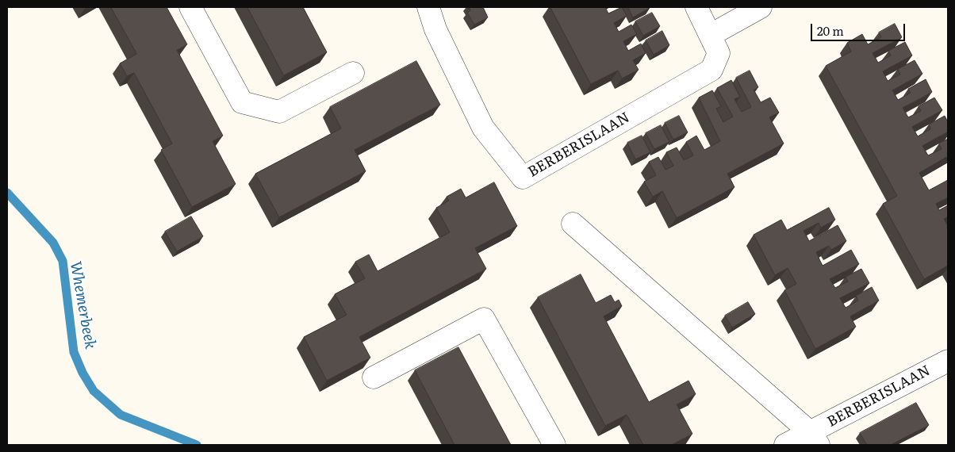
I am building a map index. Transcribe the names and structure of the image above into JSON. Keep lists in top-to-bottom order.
{
  "streets": {
    "street": ["BERBERISLAAN"]
  },
  "water": ["Whemerbeek"],
  "scale_bar": "20 m"
}
